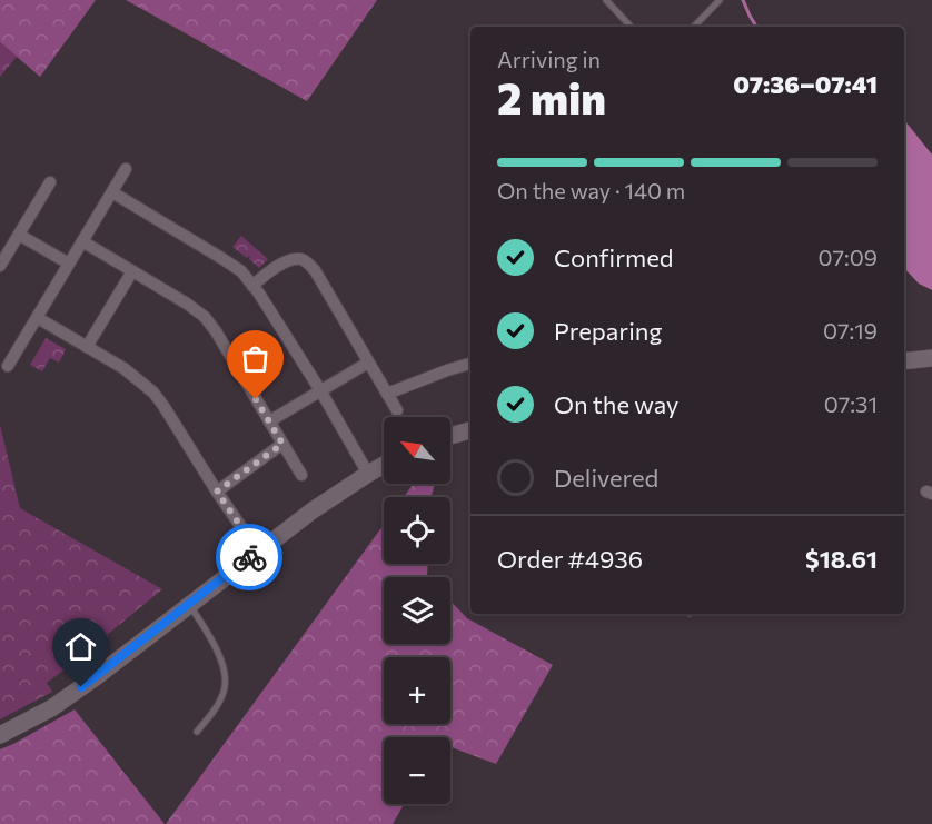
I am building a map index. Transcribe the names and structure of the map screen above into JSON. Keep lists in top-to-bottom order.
{
  "north": "top left",
  "page": {
    "heading": ["2 min", "Arriving in", "07:36–07:41"],
    "panel": ["Order #4936", "$18.61"],
    "bar": "On the way · 140 m",
    "list": [
      ["Confirmed", "07:09"],
      ["Preparing", "07:19"],
      ["On the way", "07:31"],
      "Delivered"
    ],
    "map_buttons": ["+", "−"]
  }
}
